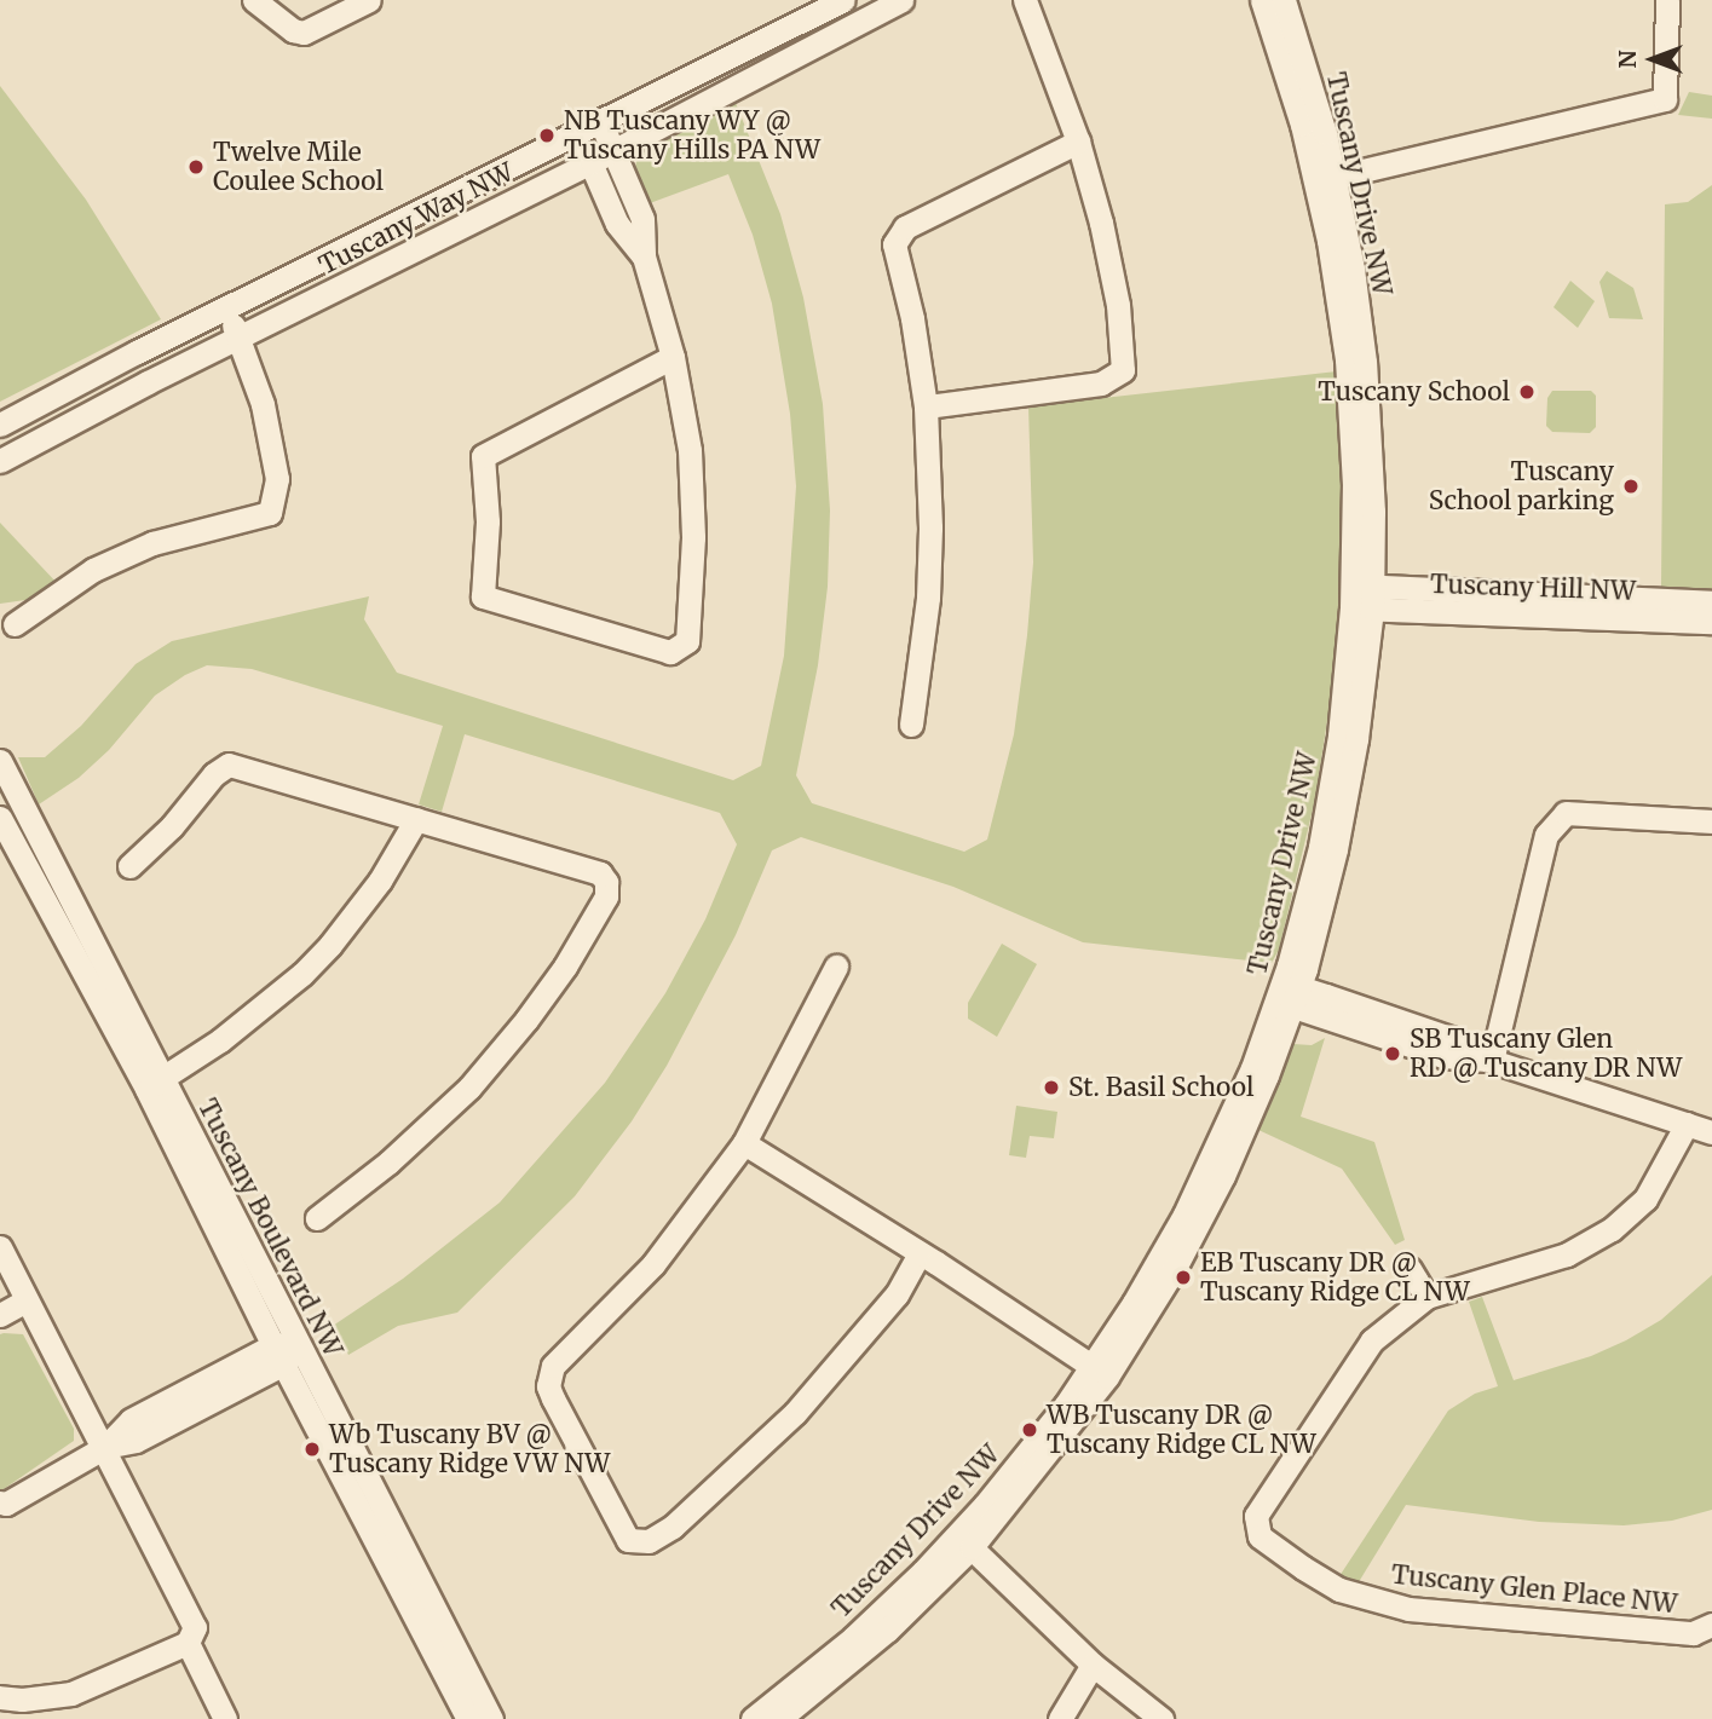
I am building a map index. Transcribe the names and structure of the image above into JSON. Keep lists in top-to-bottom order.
{
  "streets": {
    "street": [
      "Tuscany Drive NW",
      "Tuscany Way NW",
      "Tuscany Hill NW",
      "Tuscany Boulevard NW",
      "Tuscany Glen Place NW"
    ]
  },
  "crossings": [
    ["Tuscany Drive NW", "Tuscany Hill NW"]
  ],
  "places": [
    "NB Tuscany WY @ Tuscany Hills PA NW",
    "Twelve Mile Coulee School",
    "Tuscany School",
    "Tuscany School parking",
    "SB Tuscany Glen RD @ Tuscany DR NW",
    "St. Basil School",
    "EB Tuscany DR @ Tuscany Ridge CL NW",
    "WB Tuscany DR @ Tuscany Ridge CL NW",
    "Wb Tuscany BV @ Tuscany Ridge VW NW"
  ],
  "north": "left"
}
